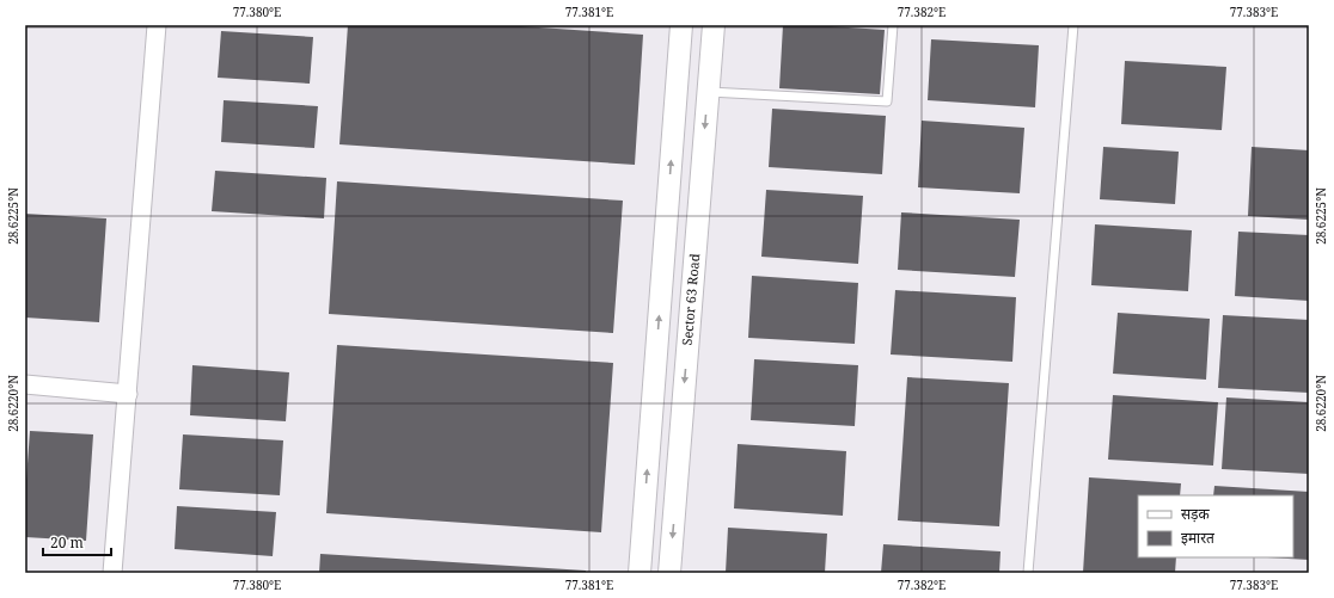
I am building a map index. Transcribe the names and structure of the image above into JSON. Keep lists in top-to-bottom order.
{
  "streets": {
    "street": ["Sector 63 Road"]
  },
  "legend": ["सड़क", "इमारत"],
  "scale_bar": "20 m",
  "coordinates": [
    "77.380°E",
    "77.381°E",
    "77.382°E",
    "77.383°E",
    "28.6225°N",
    "28.6220°N"
  ]
}
